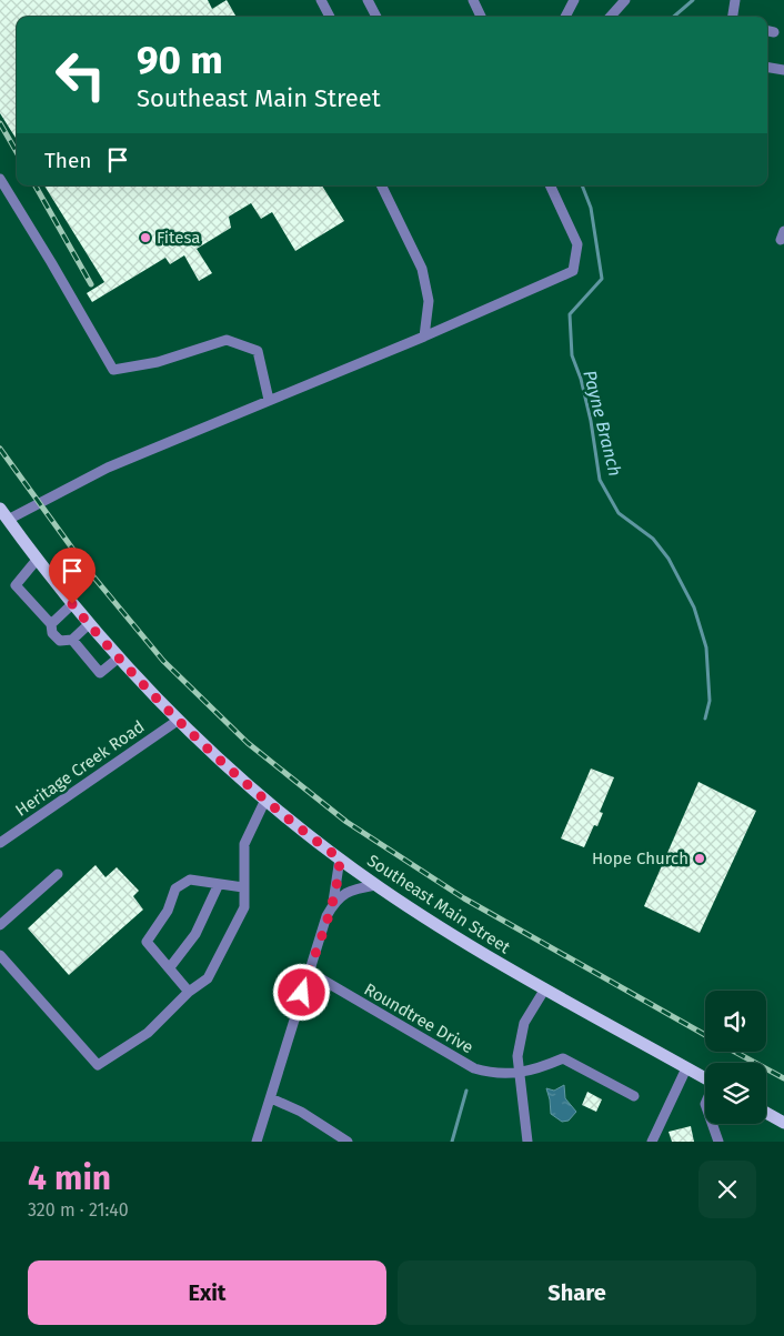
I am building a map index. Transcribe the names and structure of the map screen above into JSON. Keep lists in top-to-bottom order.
{
  "streets": {
    "main road": ["Southeast Main Street"],
    "street": ["Heritage Creek Road", "Roundtree Drive"]
  },
  "crossings": [
    ["Heritage Creek Road", "Southeast Main Street"]
  ],
  "water": ["Payne Branch"],
  "places": ["Fitesa", "Hope Church"],
  "page": {
    "turn": ["90 m", "Southeast Main Street"],
    "then": "Then",
    "heading": ["4 min", "320 m · 21:40"],
    "buttons": ["Exit", "Share"]
  }
}
